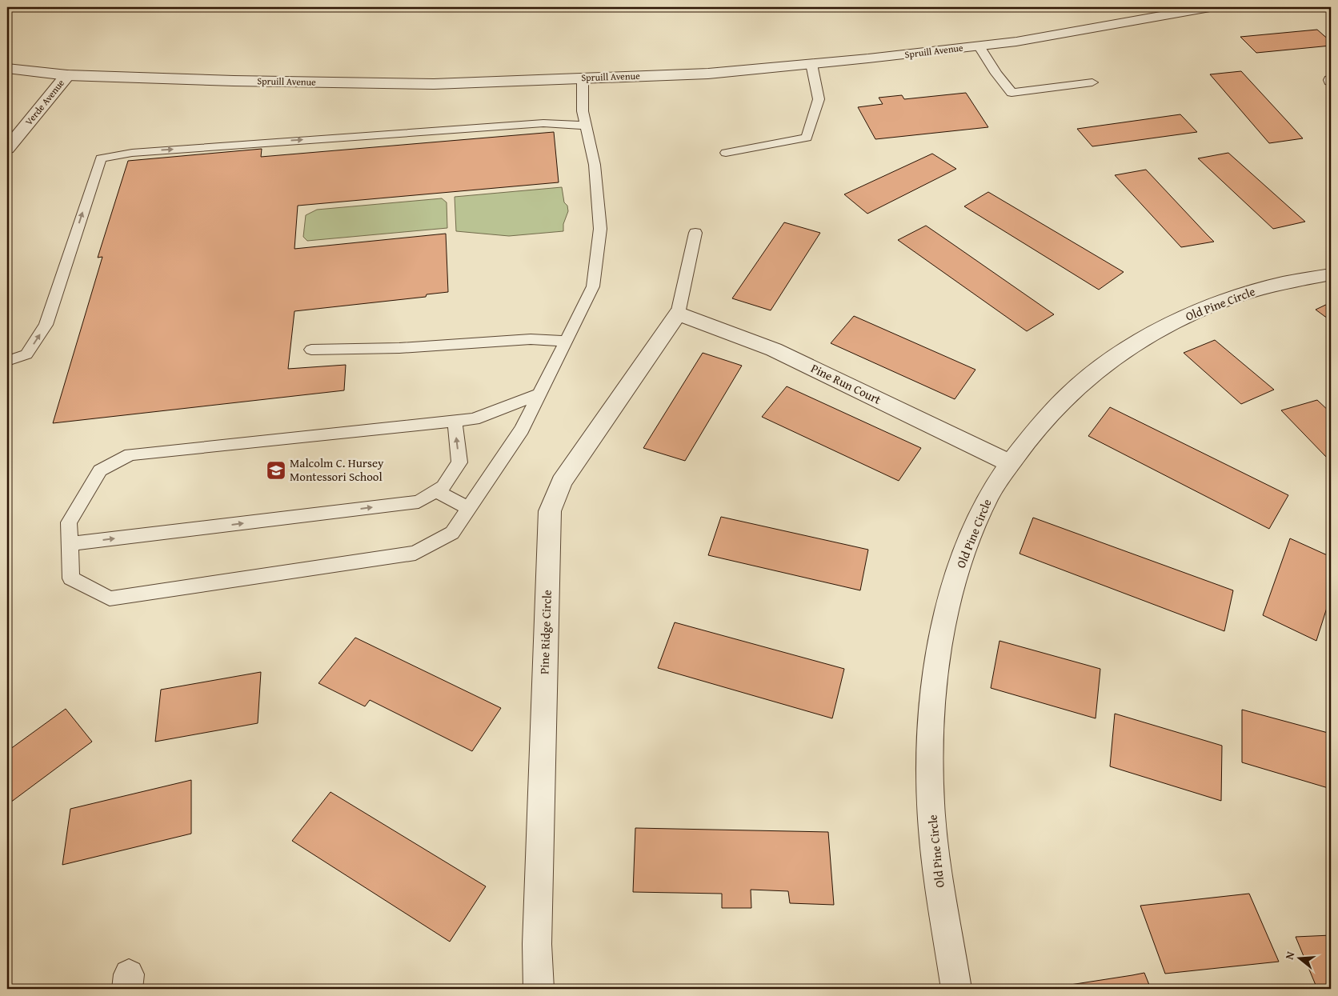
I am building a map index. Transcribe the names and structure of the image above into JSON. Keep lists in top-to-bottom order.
{
  "streets": {
    "street": [
      "Spruill Avenue",
      "Verde Avenue",
      "Old Pine Circle",
      "Pine Run Court",
      "Pine Ridge Circle"
    ]
  },
  "crossings": [
    ["Spruill Avenue", "Verde Avenue"],
    ["Old Pine Circle", "Pine Run Court"],
    ["Pine Run Court", "Pine Ridge Circle"]
  ],
  "places": {
    "school or university": ["Malcolm C. Hursey Montessori School"]
  },
  "north": "left"
}
